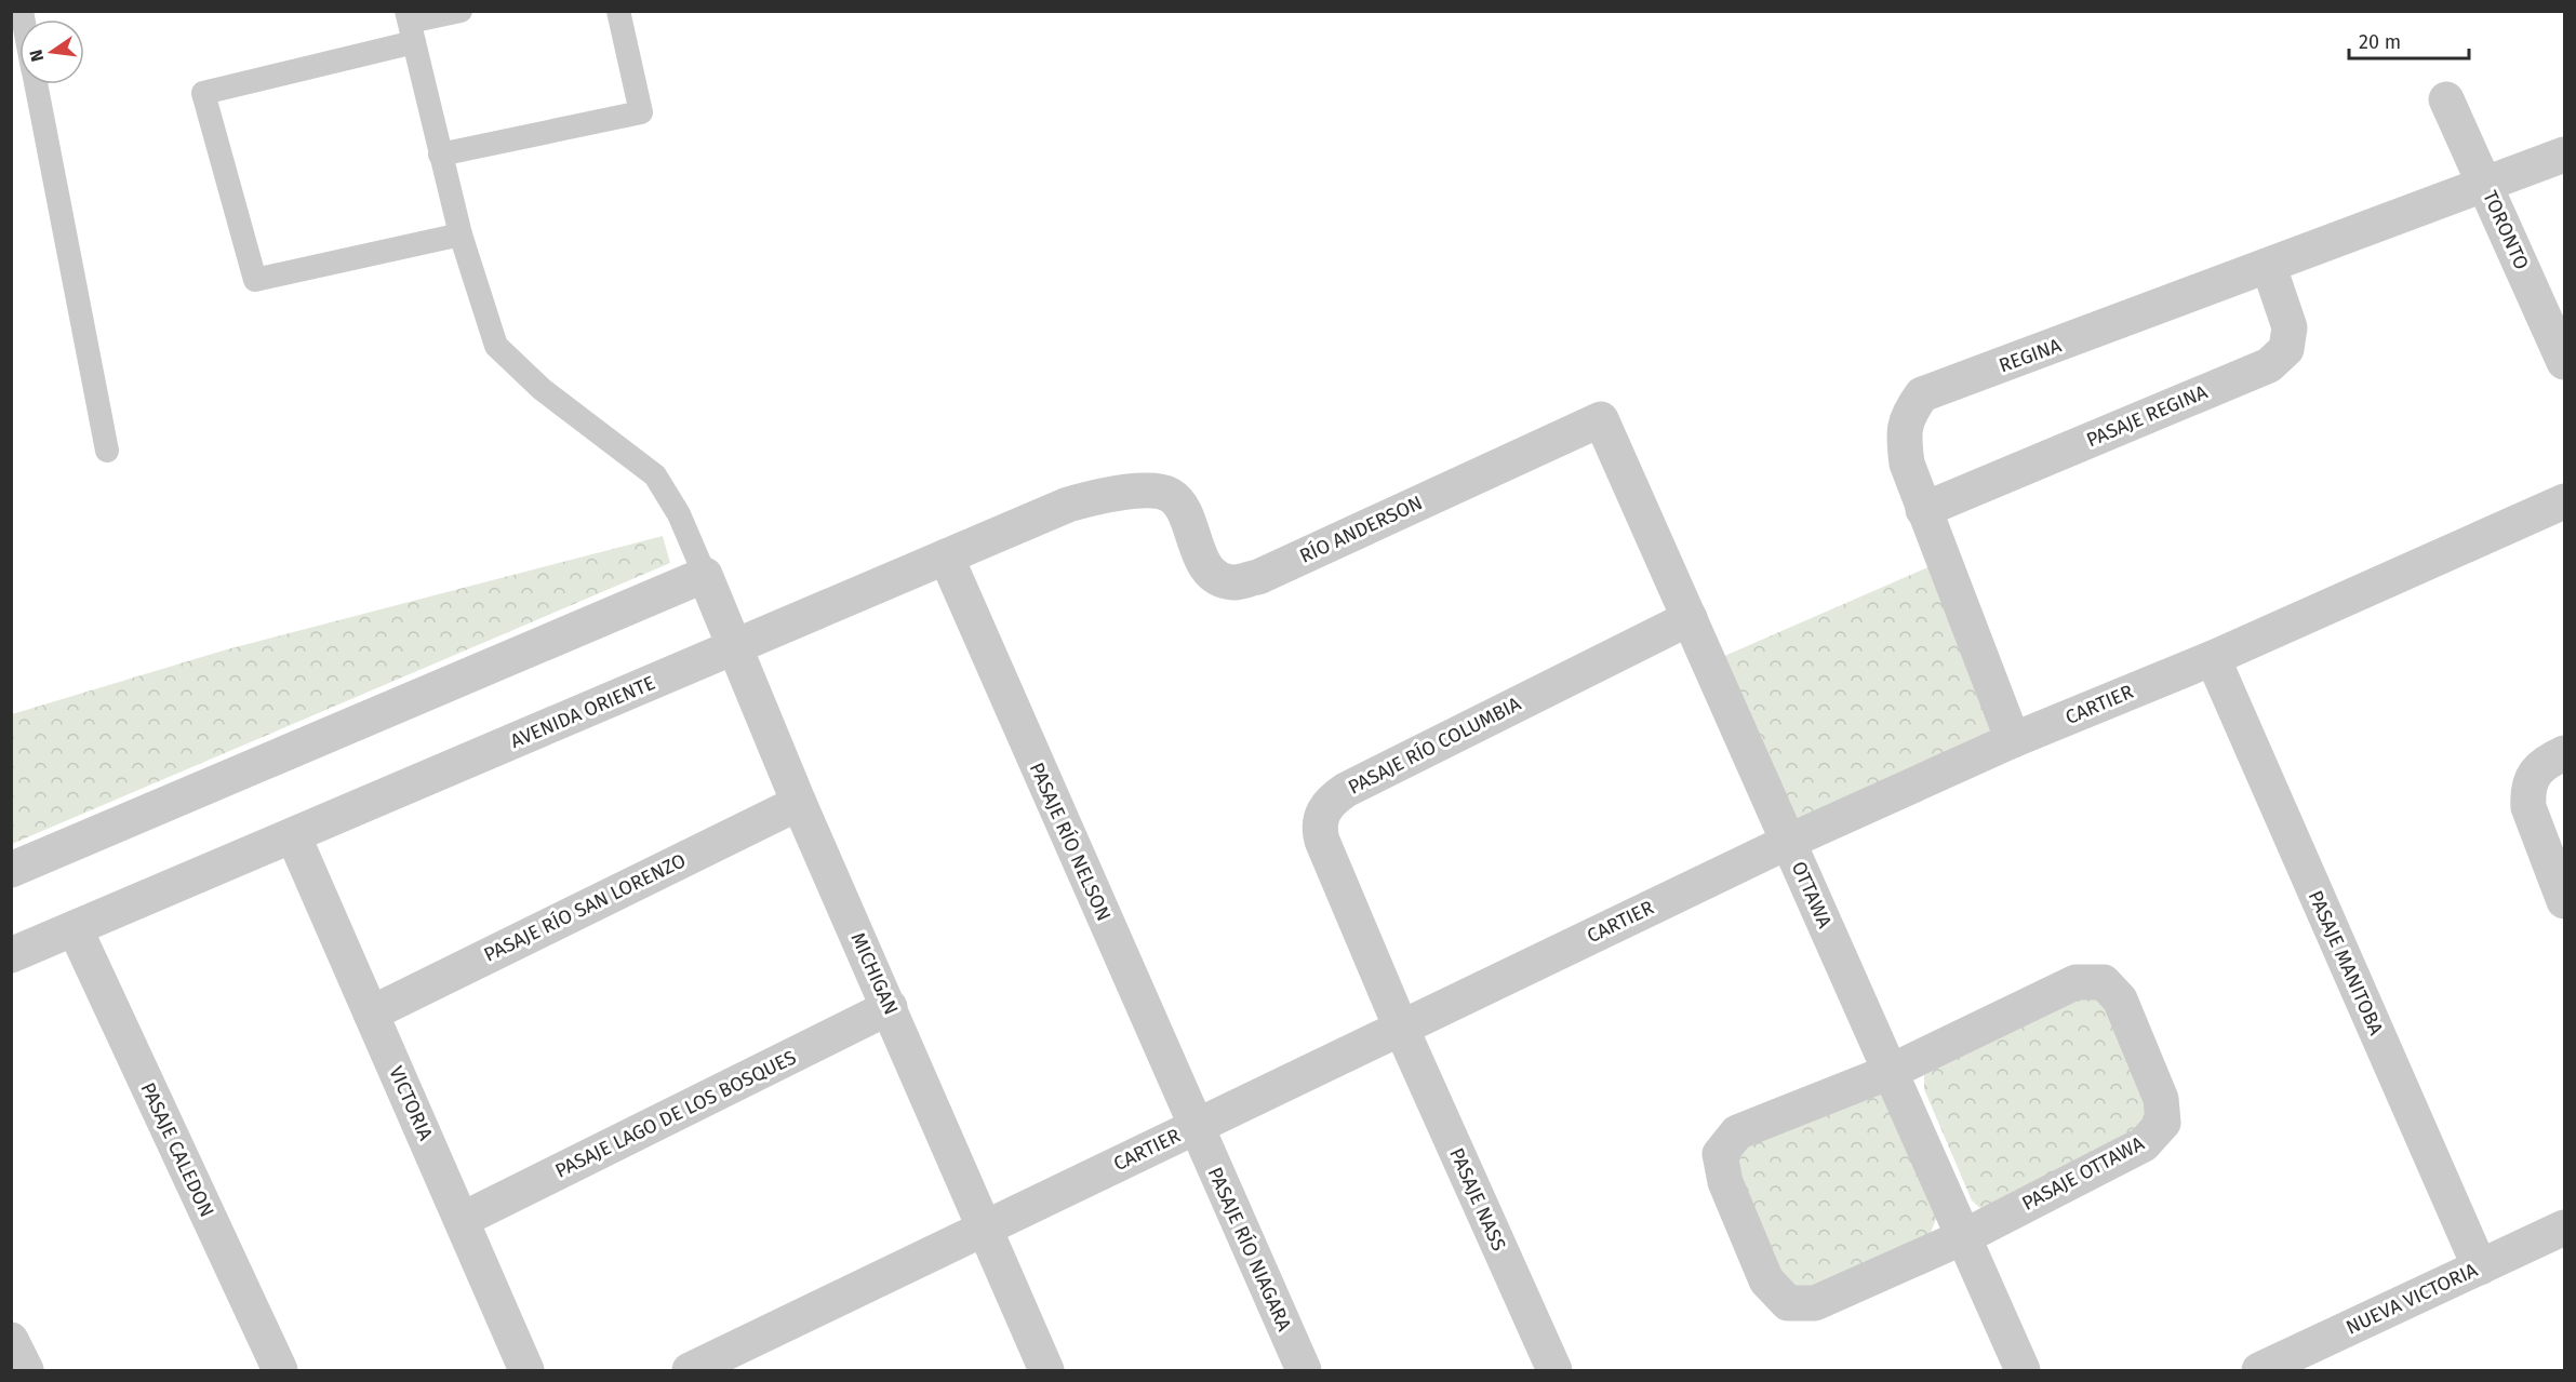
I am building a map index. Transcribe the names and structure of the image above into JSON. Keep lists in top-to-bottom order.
{
  "streets": {
    "street": [
      "TORONTO",
      "REGINA",
      "PASAJE REGINA",
      "RÍO ANDERSON",
      "CARTIER",
      "AVENIDA ORIENTE",
      "PASAJE RÍO COLUMBIA",
      "PASAJE RÍO NELSON",
      "OTTAWA",
      "PASAJE RÍO SAN LORENZO",
      "PASAJE MANITOBA",
      "MICHIGAN",
      "VICTORIA",
      "PASAJE LAGO DE LOS BOSQUES",
      "PASAJE CALEDON",
      "PASAJE OTTAWA",
      "PASAJE NASS",
      "PASAJE RÍO NIAGARA",
      "NUEVA VICTORIA"
    ]
  },
  "crossings": [
    ["TORONTO", "REGINA"],
    ["REGINA", "PASAJE REGINA"],
    ["REGINA", "CARTIER"],
    ["RÍO ANDERSON", "AVENIDA ORIENTE"],
    ["RÍO ANDERSON", "OTTAWA"],
    ["CARTIER", "PASAJE RÍO COLUMBIA"],
    ["CARTIER", "PASAJE RÍO NELSON"],
    ["CARTIER", "OTTAWA"],
    ["CARTIER", "PASAJE MANITOBA"],
    ["CARTIER", "MICHIGAN"],
    ["CARTIER", "PASAJE NASS"],
    ["CARTIER", "PASAJE RÍO NIAGARA"],
    ["AVENIDA ORIENTE", "PASAJE RÍO NELSON"],
    ["AVENIDA ORIENTE", "MICHIGAN"],
    ["AVENIDA ORIENTE", "VICTORIA"],
    ["AVENIDA ORIENTE", "PASAJE CALEDON"],
    ["PASAJE RÍO COLUMBIA", "OTTAWA"],
    ["PASAJE RÍO COLUMBIA", "PASAJE NASS"],
    ["PASAJE RÍO NELSON", "PASAJE RÍO NIAGARA"],
    ["OTTAWA", "PASAJE OTTAWA"],
    ["PASAJE RÍO SAN LORENZO", "MICHIGAN"],
    ["PASAJE RÍO SAN LORENZO", "VICTORIA"],
    ["PASAJE MANITOBA", "NUEVA VICTORIA"],
    ["MICHIGAN", "PASAJE LAGO DE LOS BOSQUES"],
    ["VICTORIA", "PASAJE LAGO DE LOS BOSQUES"]
  ],
  "scale_bar": "20 m",
  "north": "left"
}
